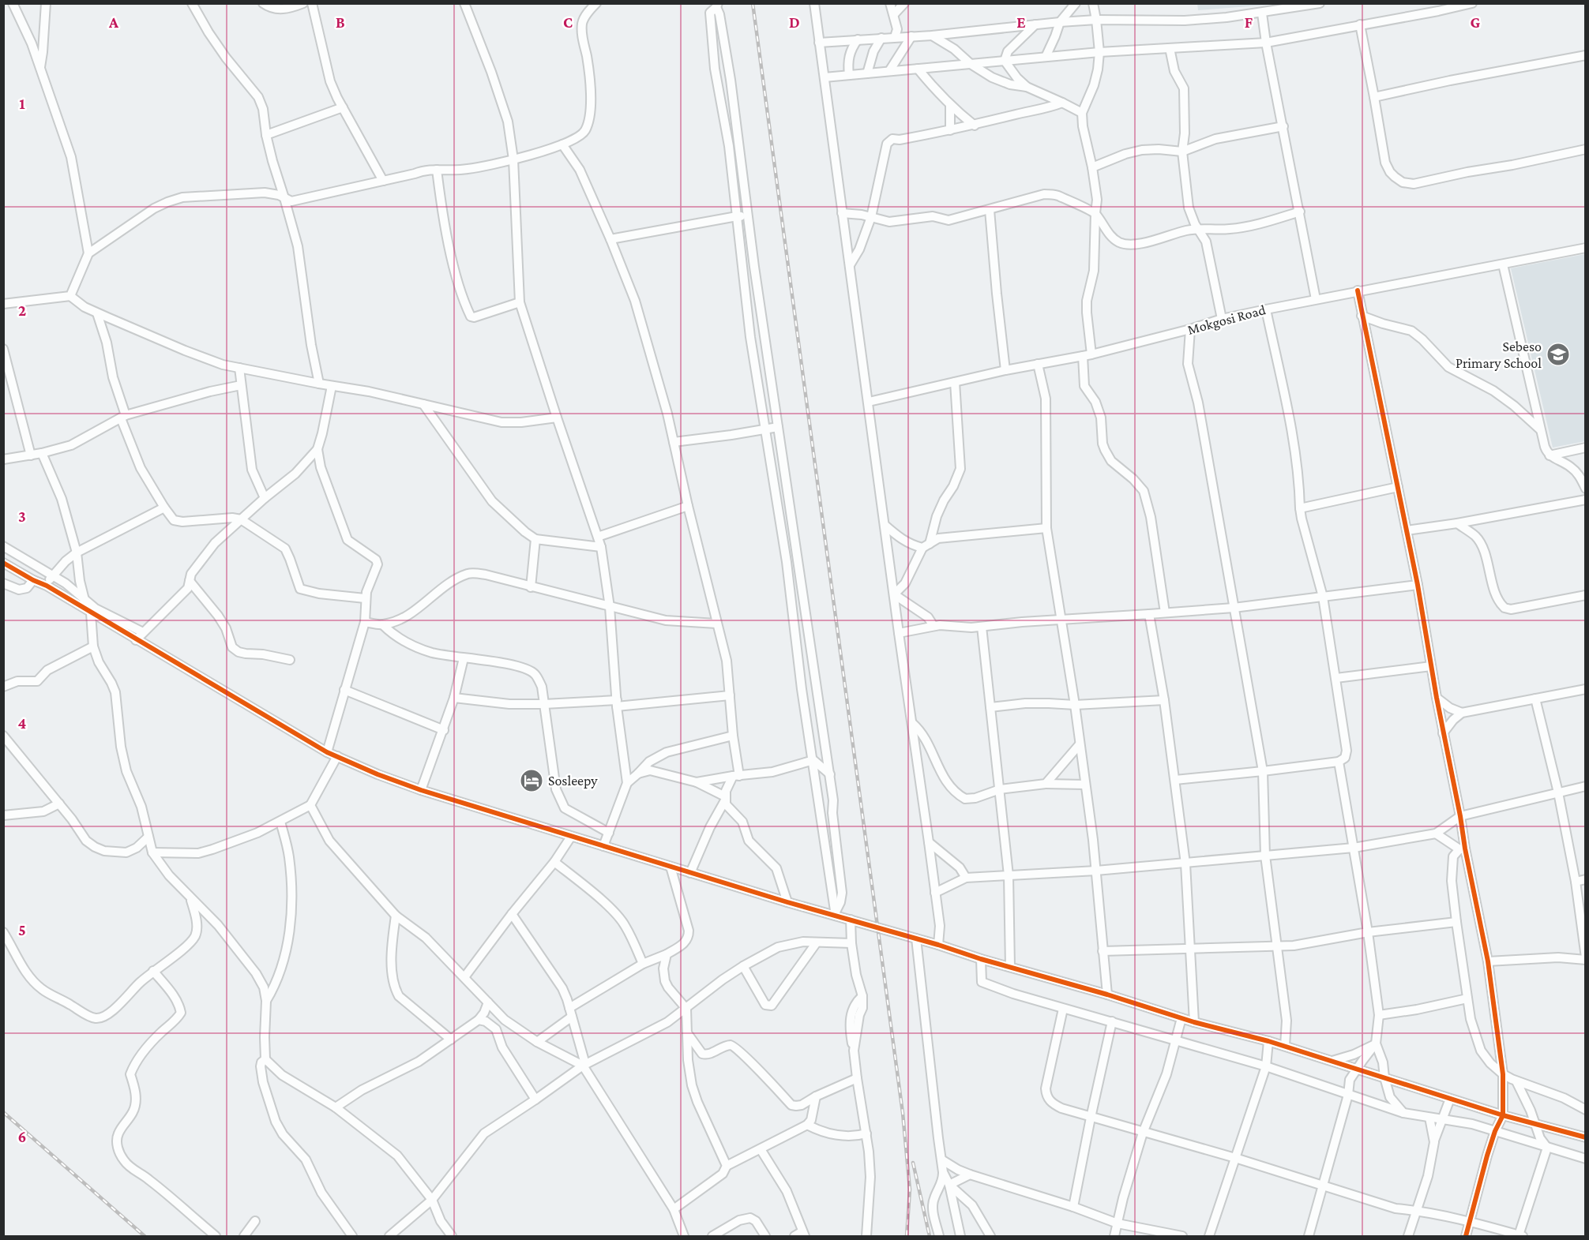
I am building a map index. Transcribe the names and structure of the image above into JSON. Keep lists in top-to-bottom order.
{
  "streets": {
    "street": ["Mokgosi Road"]
  },
  "places": {
    "school or university": ["Sebeso Primary School"],
    "hotel": ["Sosleepy"]
  },
  "grid": {
    "columns": [
      "A",
      "B",
      "C",
      "D",
      "E",
      "F",
      "G"
    ],
    "rows": [
      "1",
      "2",
      "3",
      "4",
      "5",
      "6"
    ]
  }
}
